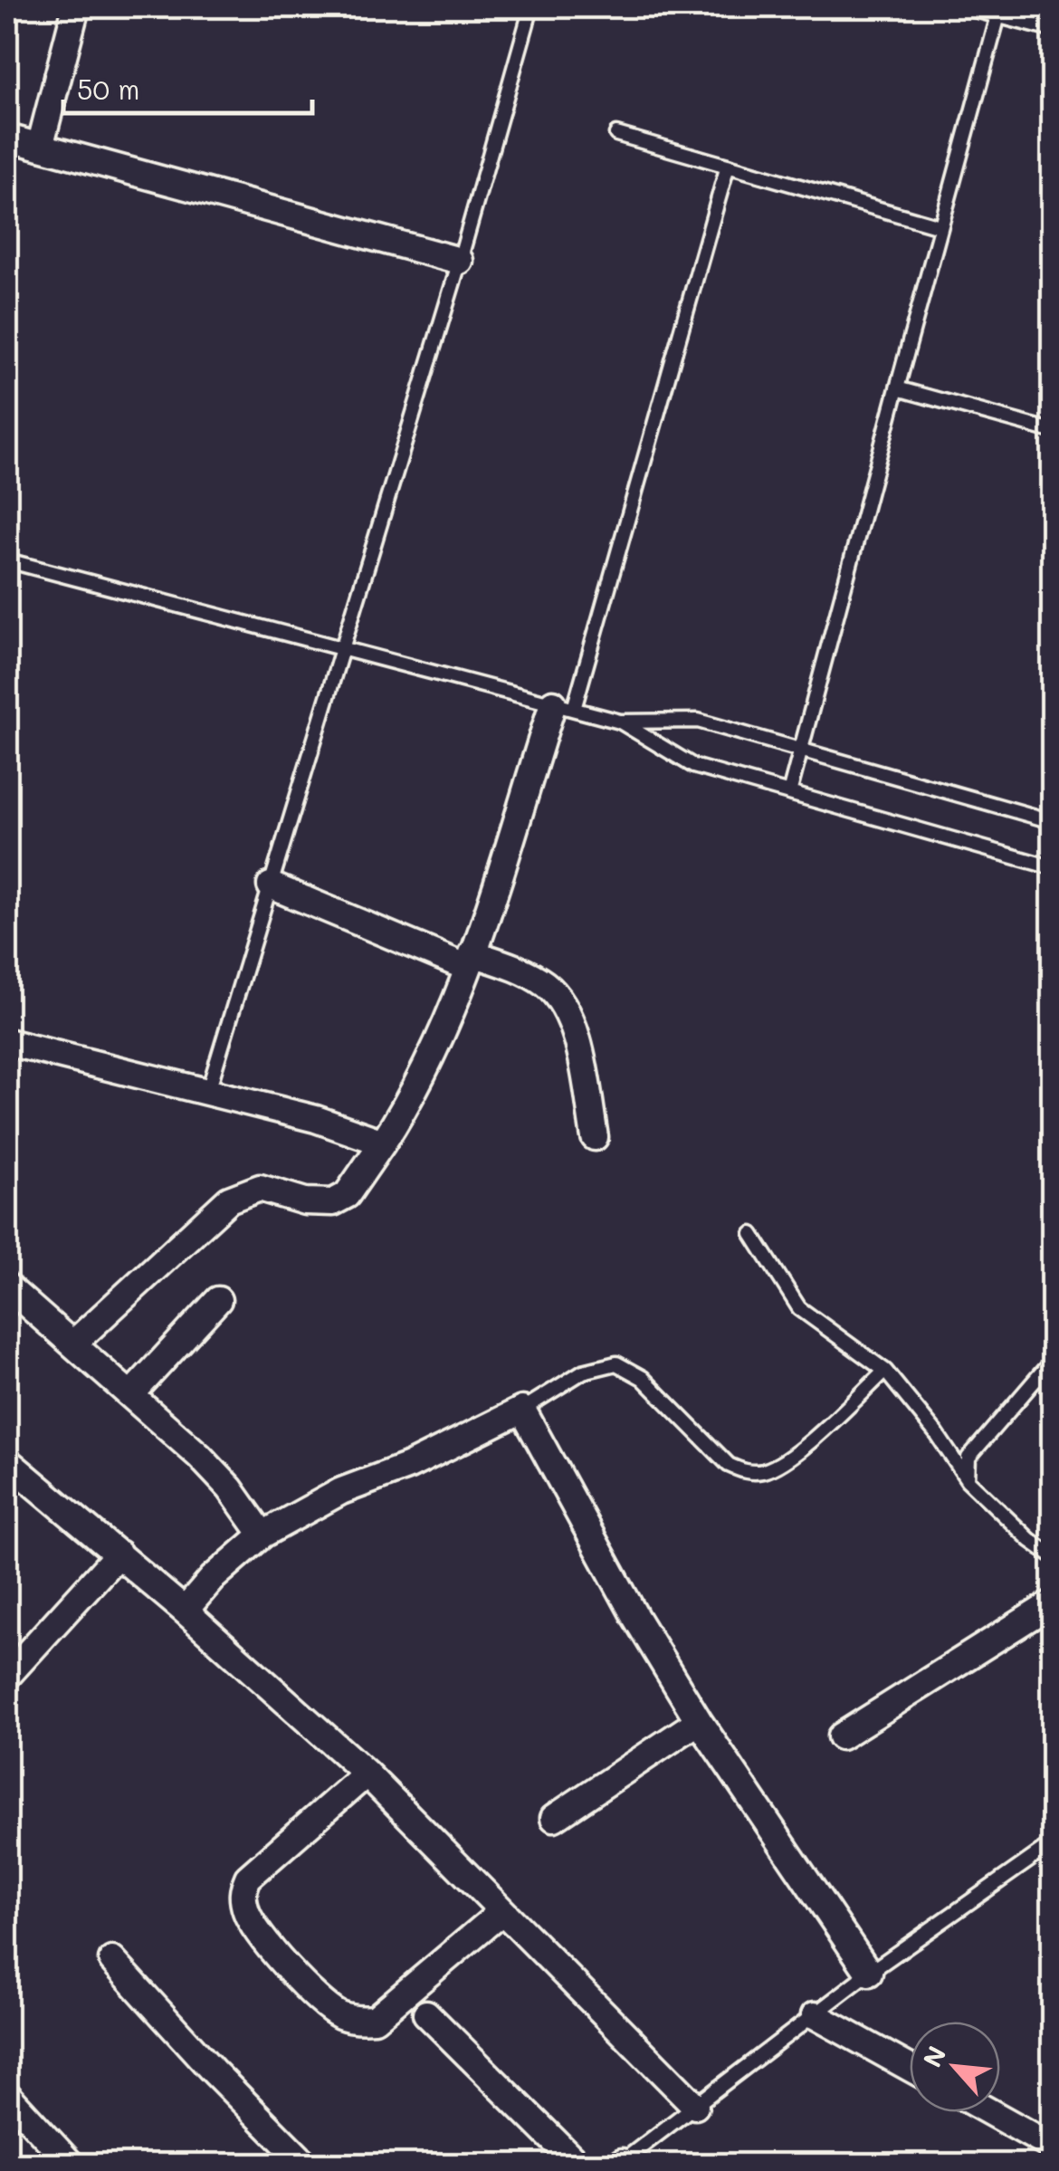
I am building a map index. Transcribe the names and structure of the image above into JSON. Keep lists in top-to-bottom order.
{
  "scale_bar": "50 m",
  "north": "top left"
}
